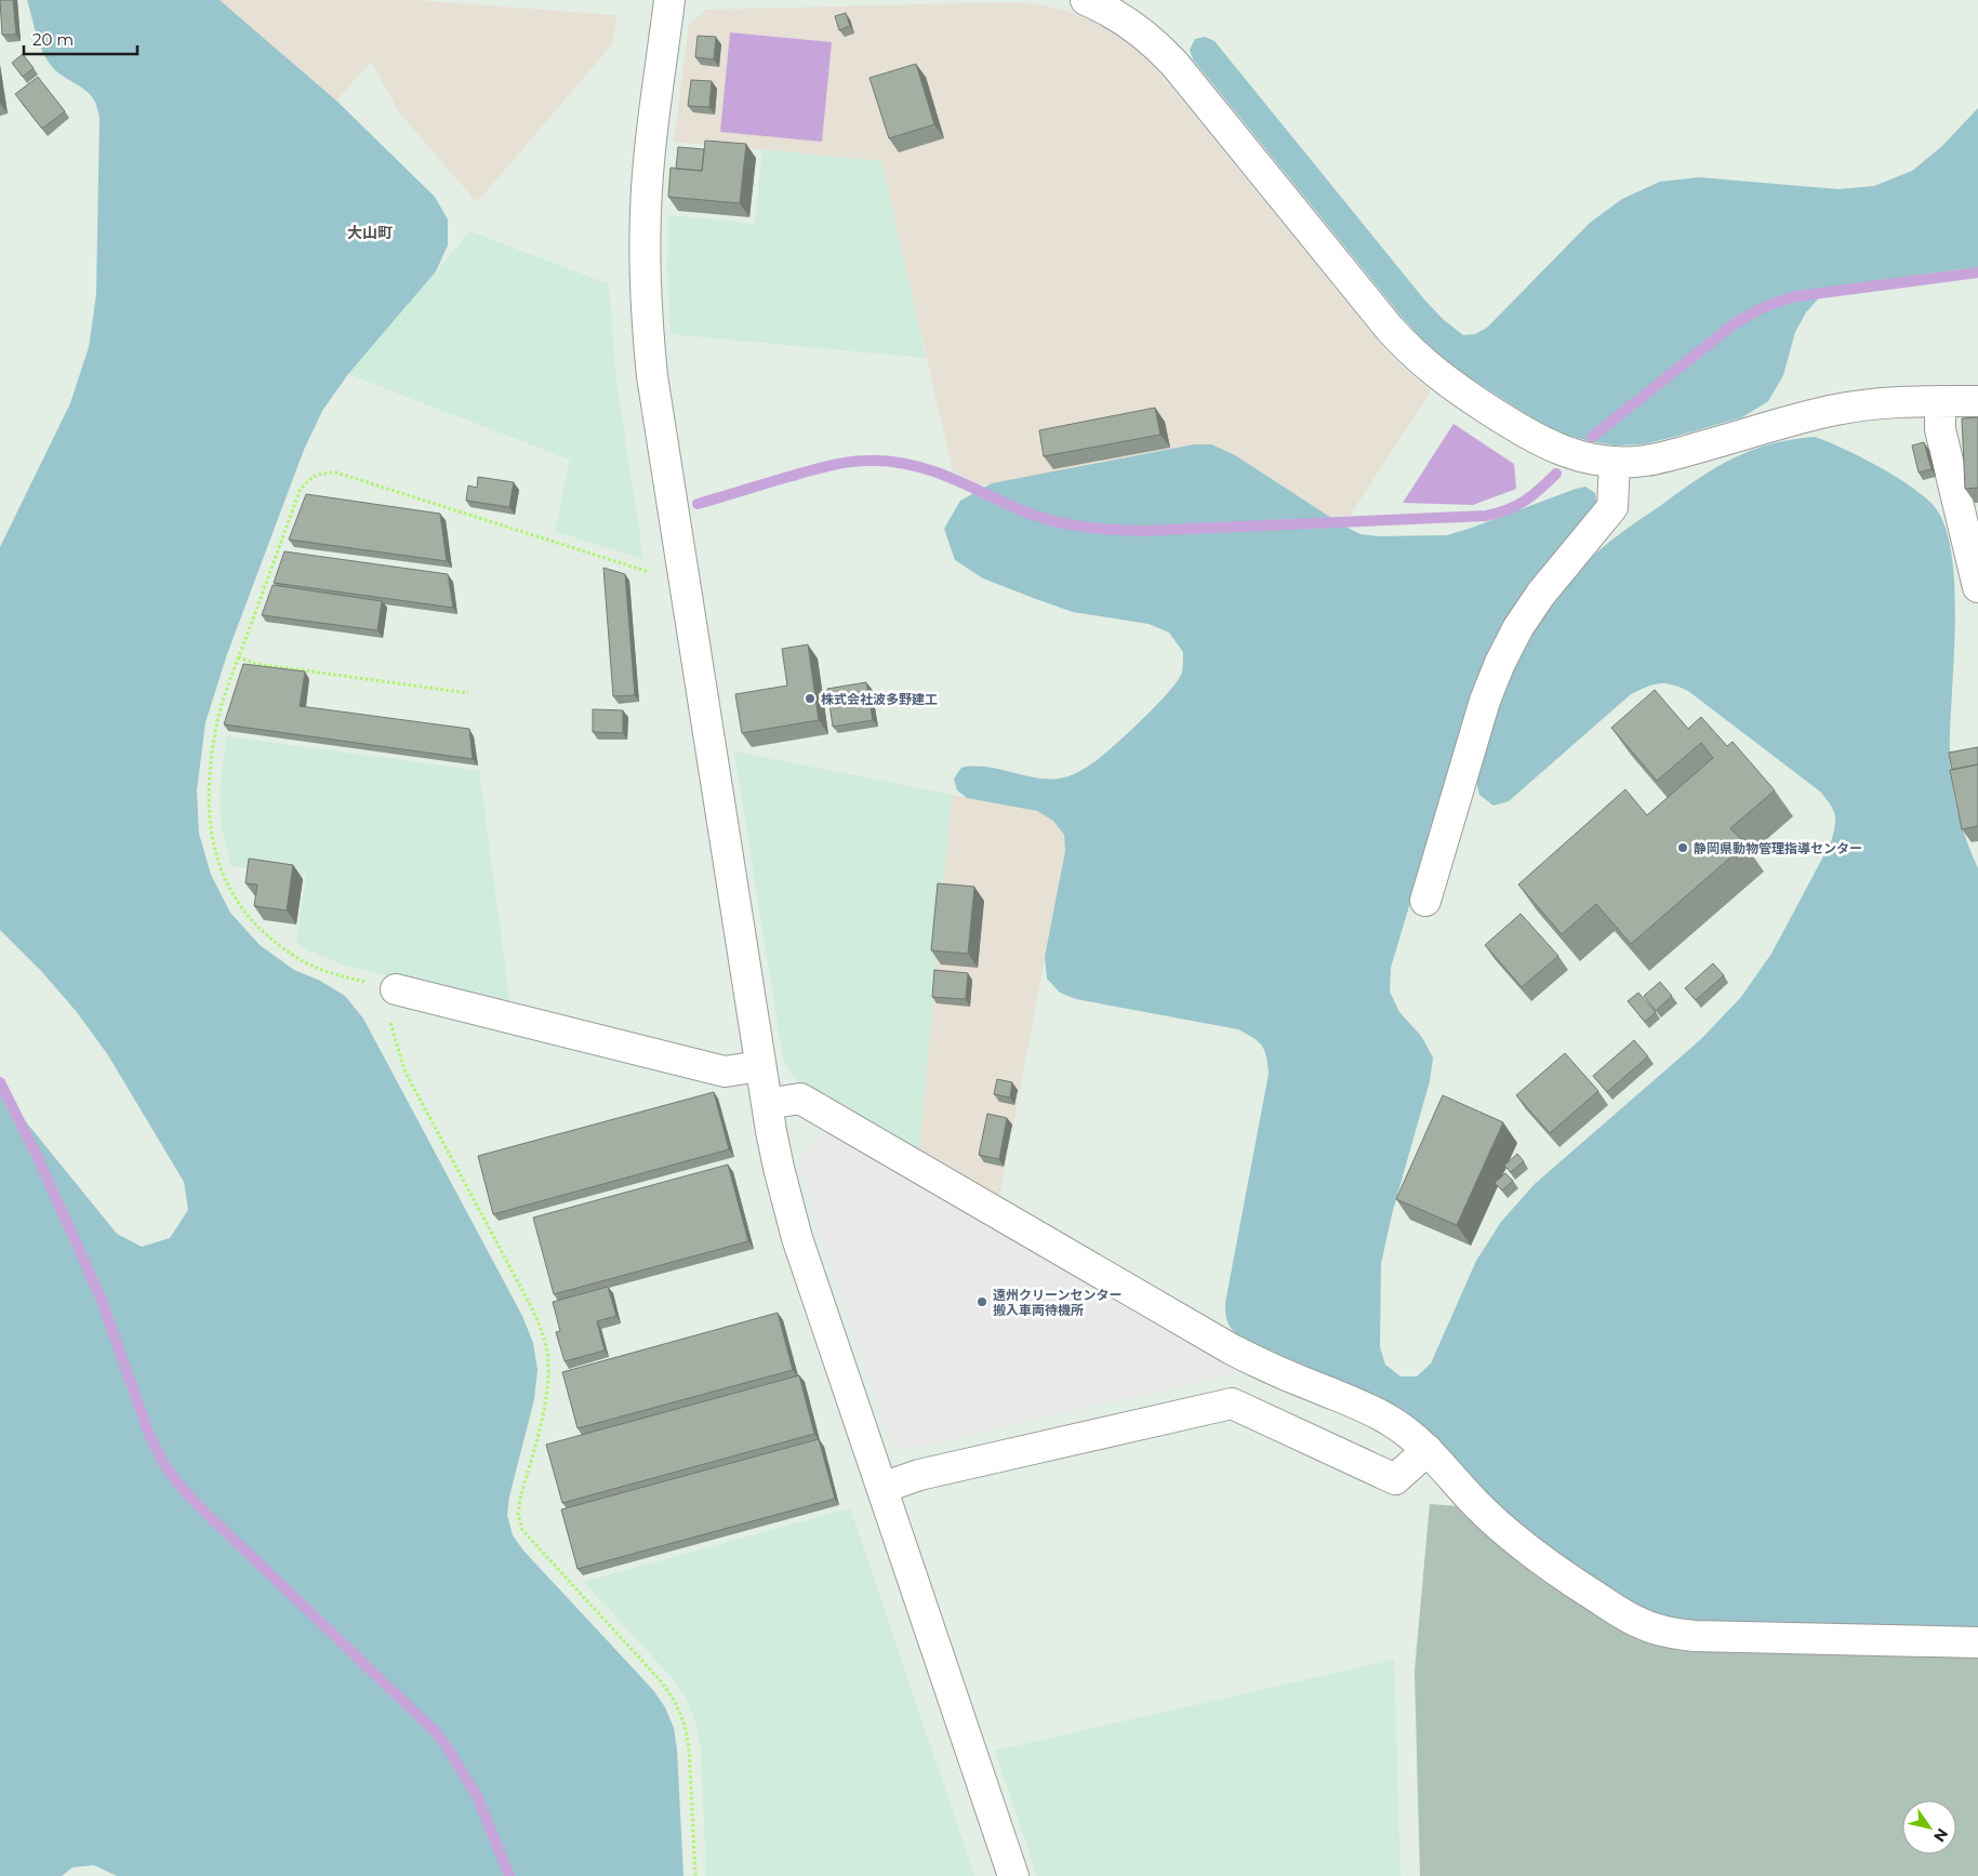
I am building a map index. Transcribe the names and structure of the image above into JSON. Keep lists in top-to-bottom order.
{
  "districts": ["大山町"],
  "places": ["株式会社波多野建工", "静岡県動物管理指導センター", "遠州クリーンセンター 搬入車両待機所"],
  "scale_bar": "20 m",
  "north": "bottom right"
}
